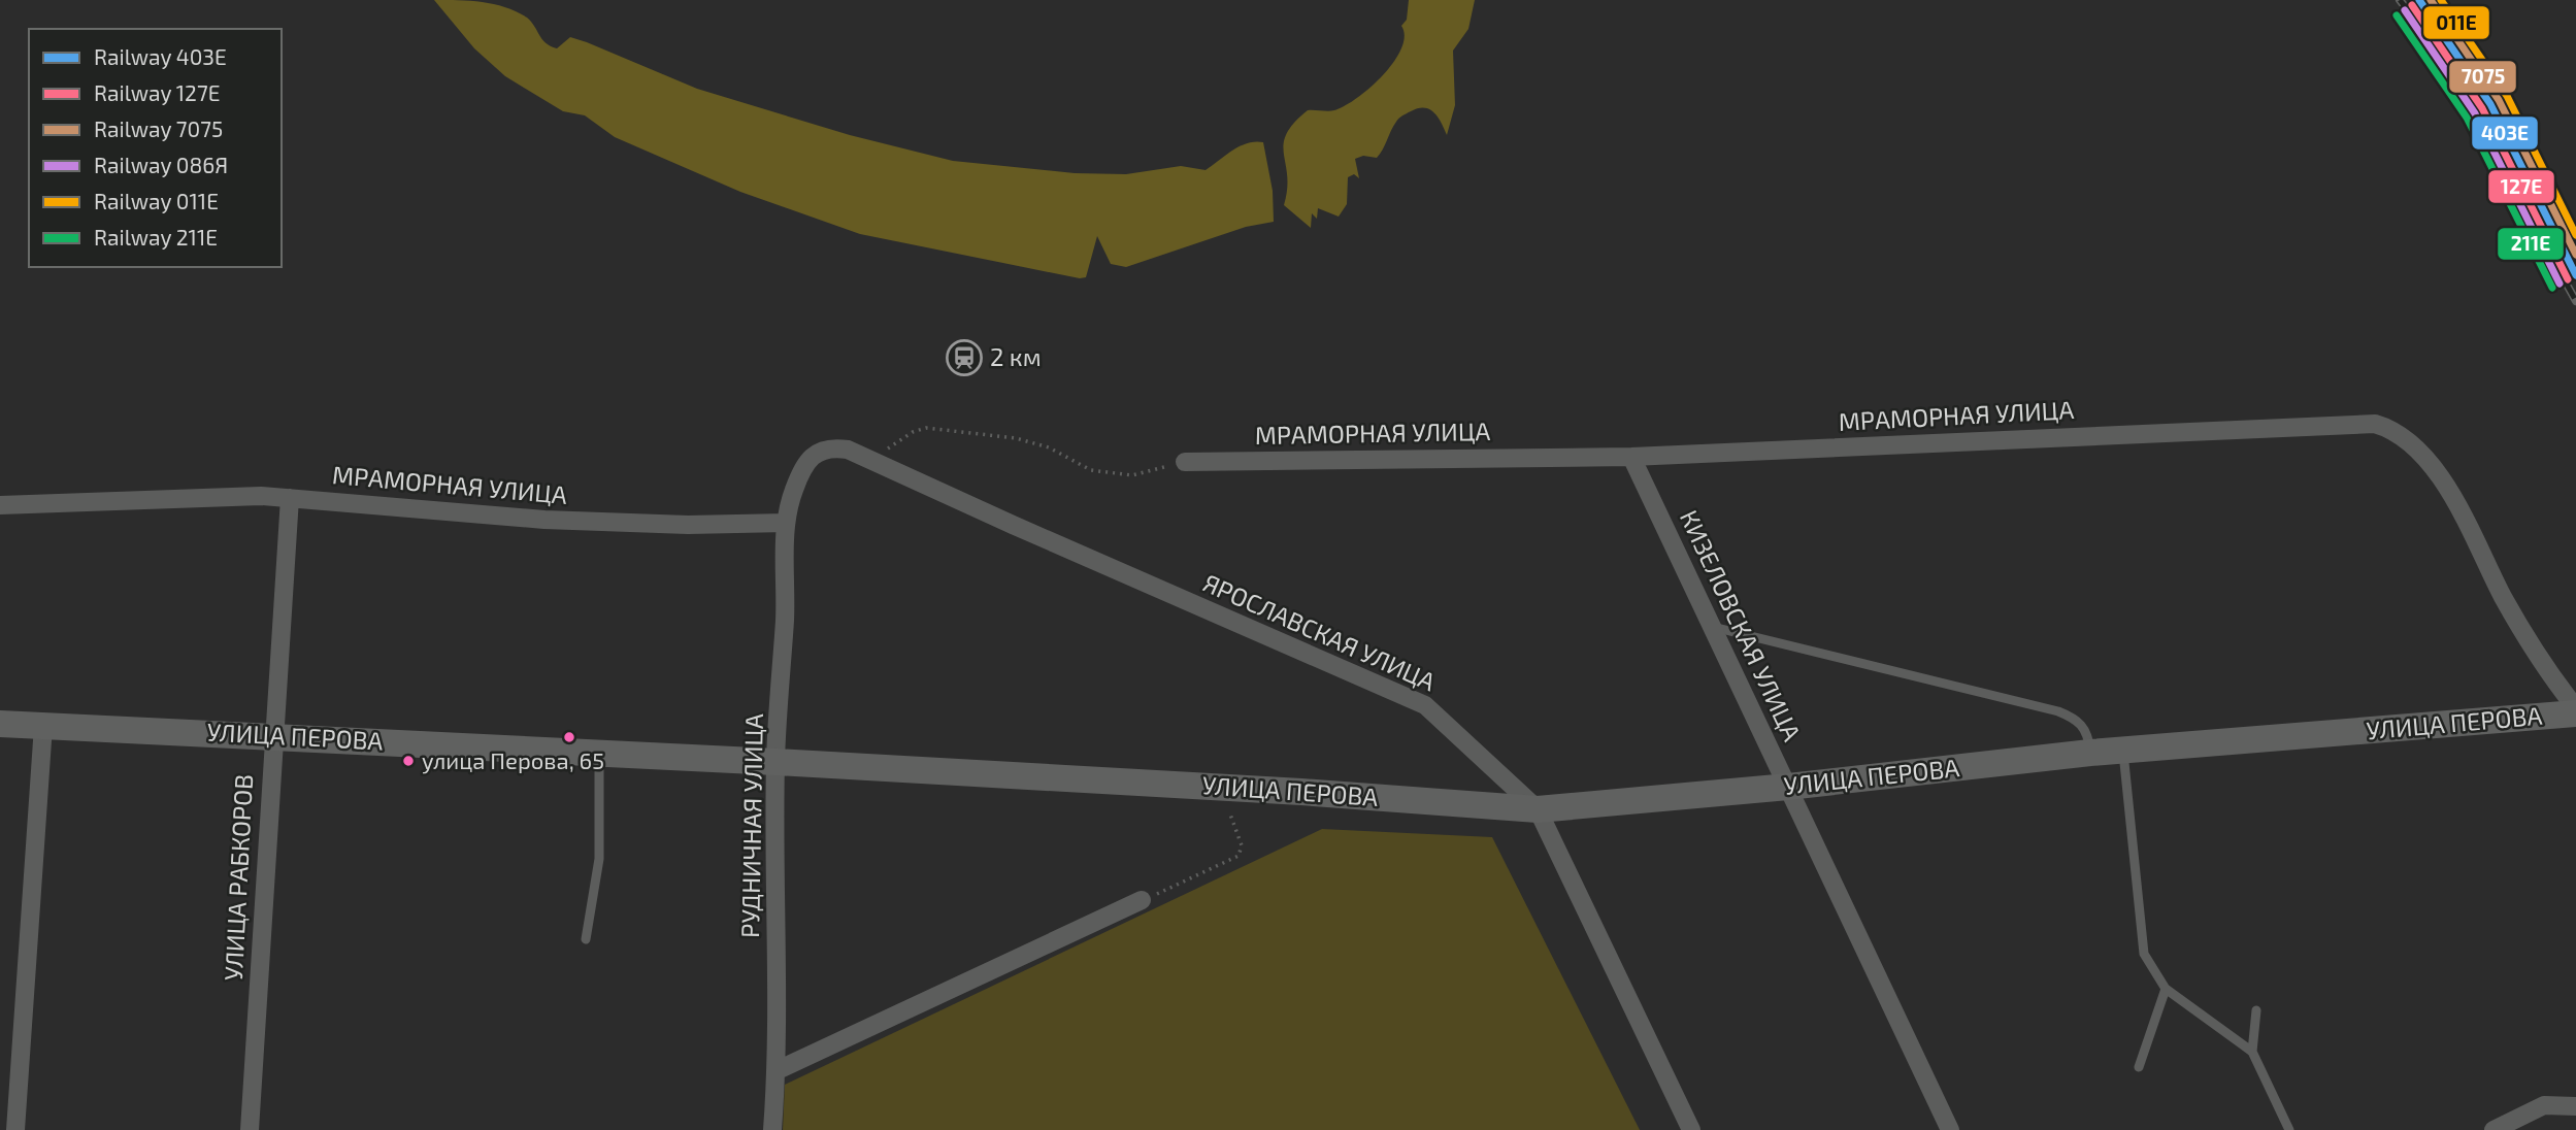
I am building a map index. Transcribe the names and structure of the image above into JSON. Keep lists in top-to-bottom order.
{
  "streets": {
    "main road": ["УЛИЦА ПЕРОВА"],
    "street": [
      "МРАМОРНАЯ УЛИЦА",
      "КИЗЕЛОВСКАЯ УЛИЦА",
      "ЯРОСЛАВСКАЯ УЛИЦА",
      "РУДНИЧНАЯ УЛИЦА",
      "УЛИЦА РАБКОРОВ"
    ]
  },
  "crossings": [
    ["МРАМОРНАЯ УЛИЦА", "КИЗЕЛОВСКАЯ УЛИЦА"],
    ["МРАМОРНАЯ УЛИЦА", "ЯРОСЛАВСКАЯ УЛИЦА"],
    ["МРАМОРНАЯ УЛИЦА", "РУДНИЧНАЯ УЛИЦА"],
    ["МРАМОРНАЯ УЛИЦА", "УЛИЦА РАБКОРОВ"],
    ["КИЗЕЛОВСКАЯ УЛИЦА", "УЛИЦА ПЕРОВА"],
    ["ЯРОСЛАВСКАЯ УЛИЦА", "УЛИЦА ПЕРОВА"],
    ["ЯРОСЛАВСКАЯ УЛИЦА", "РУДНИЧНАЯ УЛИЦА"],
    ["УЛИЦА ПЕРОВА", "РУДНИЧНАЯ УЛИЦА"],
    ["УЛИЦА ПЕРОВА", "УЛИЦА РАБКОРОВ"]
  ],
  "places": {
    "station": ["2 км"],
    "other": ["улица Перова, 65"]
  },
  "lines": [
    "rail line 403Е",
    "rail line 7075",
    "rail line 011Е",
    "rail line 127Е",
    "rail line 086Я",
    "rail line 211Е"
  ],
  "legend": [
    "Railway 403Е",
    "Railway 127Е",
    "Railway 7075",
    "Railway 086Я",
    "Railway 011Е",
    "Railway 211Е"
  ]
}
